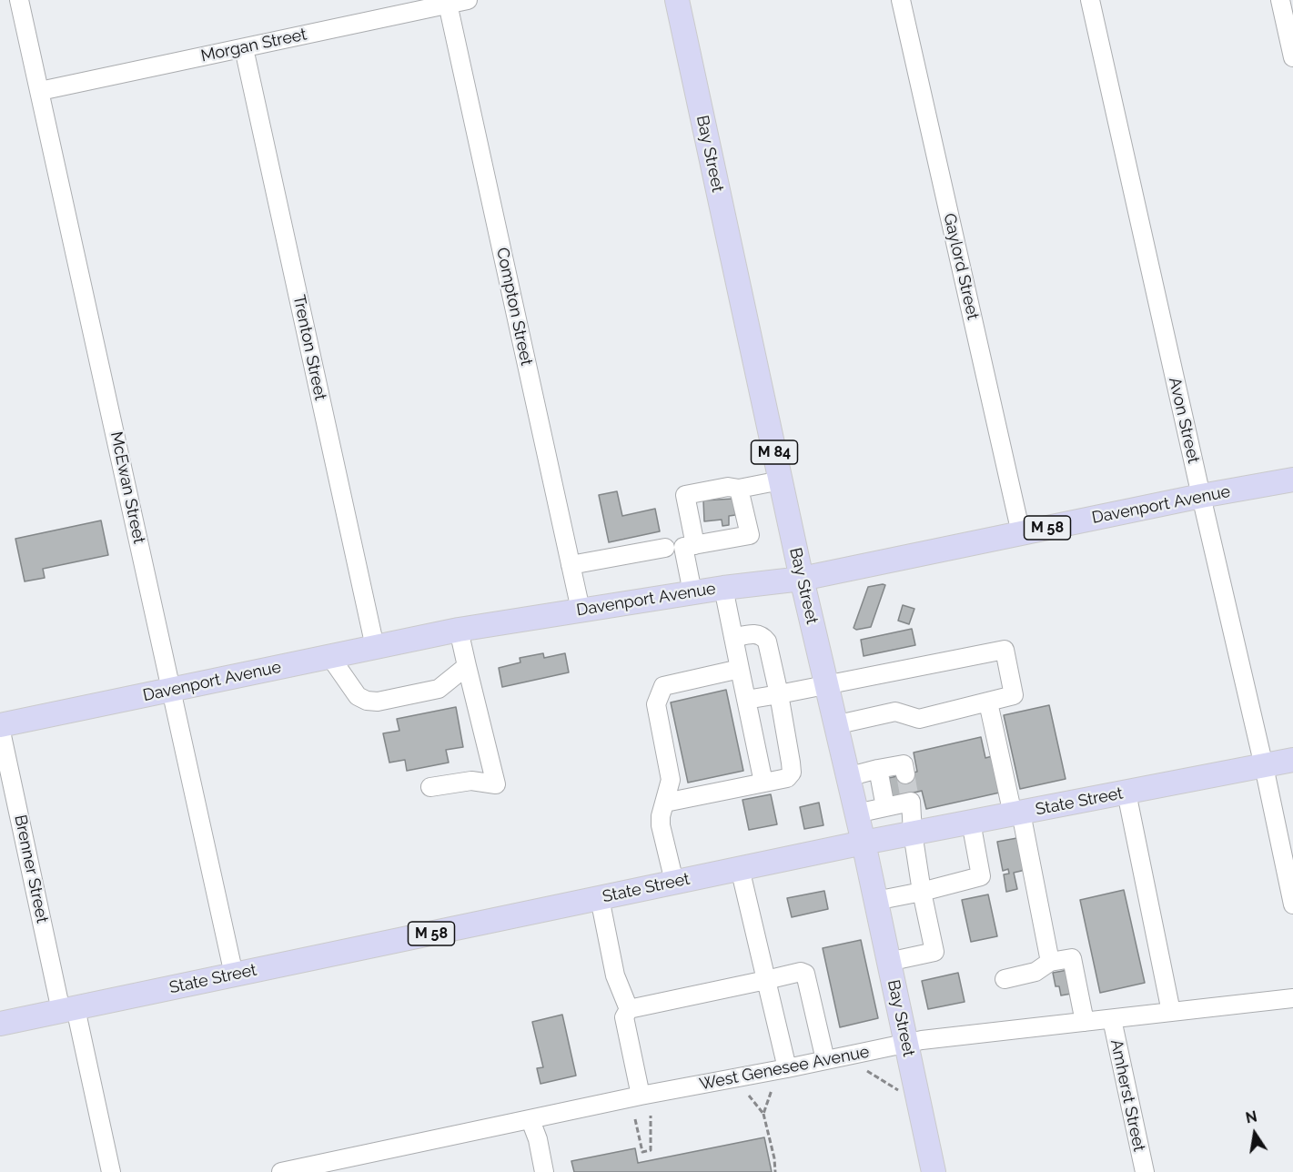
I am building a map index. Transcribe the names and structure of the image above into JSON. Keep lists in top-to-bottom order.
{
  "streets": {
    "main road": [
      "Bay Street",
      "M 84",
      "Davenport Avenue",
      "M 58",
      "State Street"
    ],
    "street": [
      "Morgan Street",
      "Gaylord Street",
      "Compton Street",
      "Trenton Street",
      "Avon Street",
      "McEwan Street",
      "Brenner Street",
      "West Genesee Avenue",
      "Amherst Street"
    ]
  },
  "crossings": [
    ["Morgan Street", "Compton Street"],
    ["Morgan Street", "Trenton Street"],
    ["Morgan Street", "McEwan Street"],
    ["Bay Street", "Davenport Avenue"],
    ["Bay Street", "State Street"],
    ["Bay Street", "West Genesee Avenue"],
    ["Gaylord Street", "Davenport Avenue"],
    ["Compton Street", "Davenport Avenue"],
    ["Trenton Street", "Davenport Avenue"],
    ["Avon Street", "Davenport Avenue"],
    ["Avon Street", "State Street"],
    ["McEwan Street", "Davenport Avenue"],
    ["McEwan Street", "State Street"],
    ["Davenport Avenue", "Brenner Street"],
    ["State Street", "Brenner Street"],
    ["West Genesee Avenue", "Amherst Street"]
  ],
  "north": "top"
}
